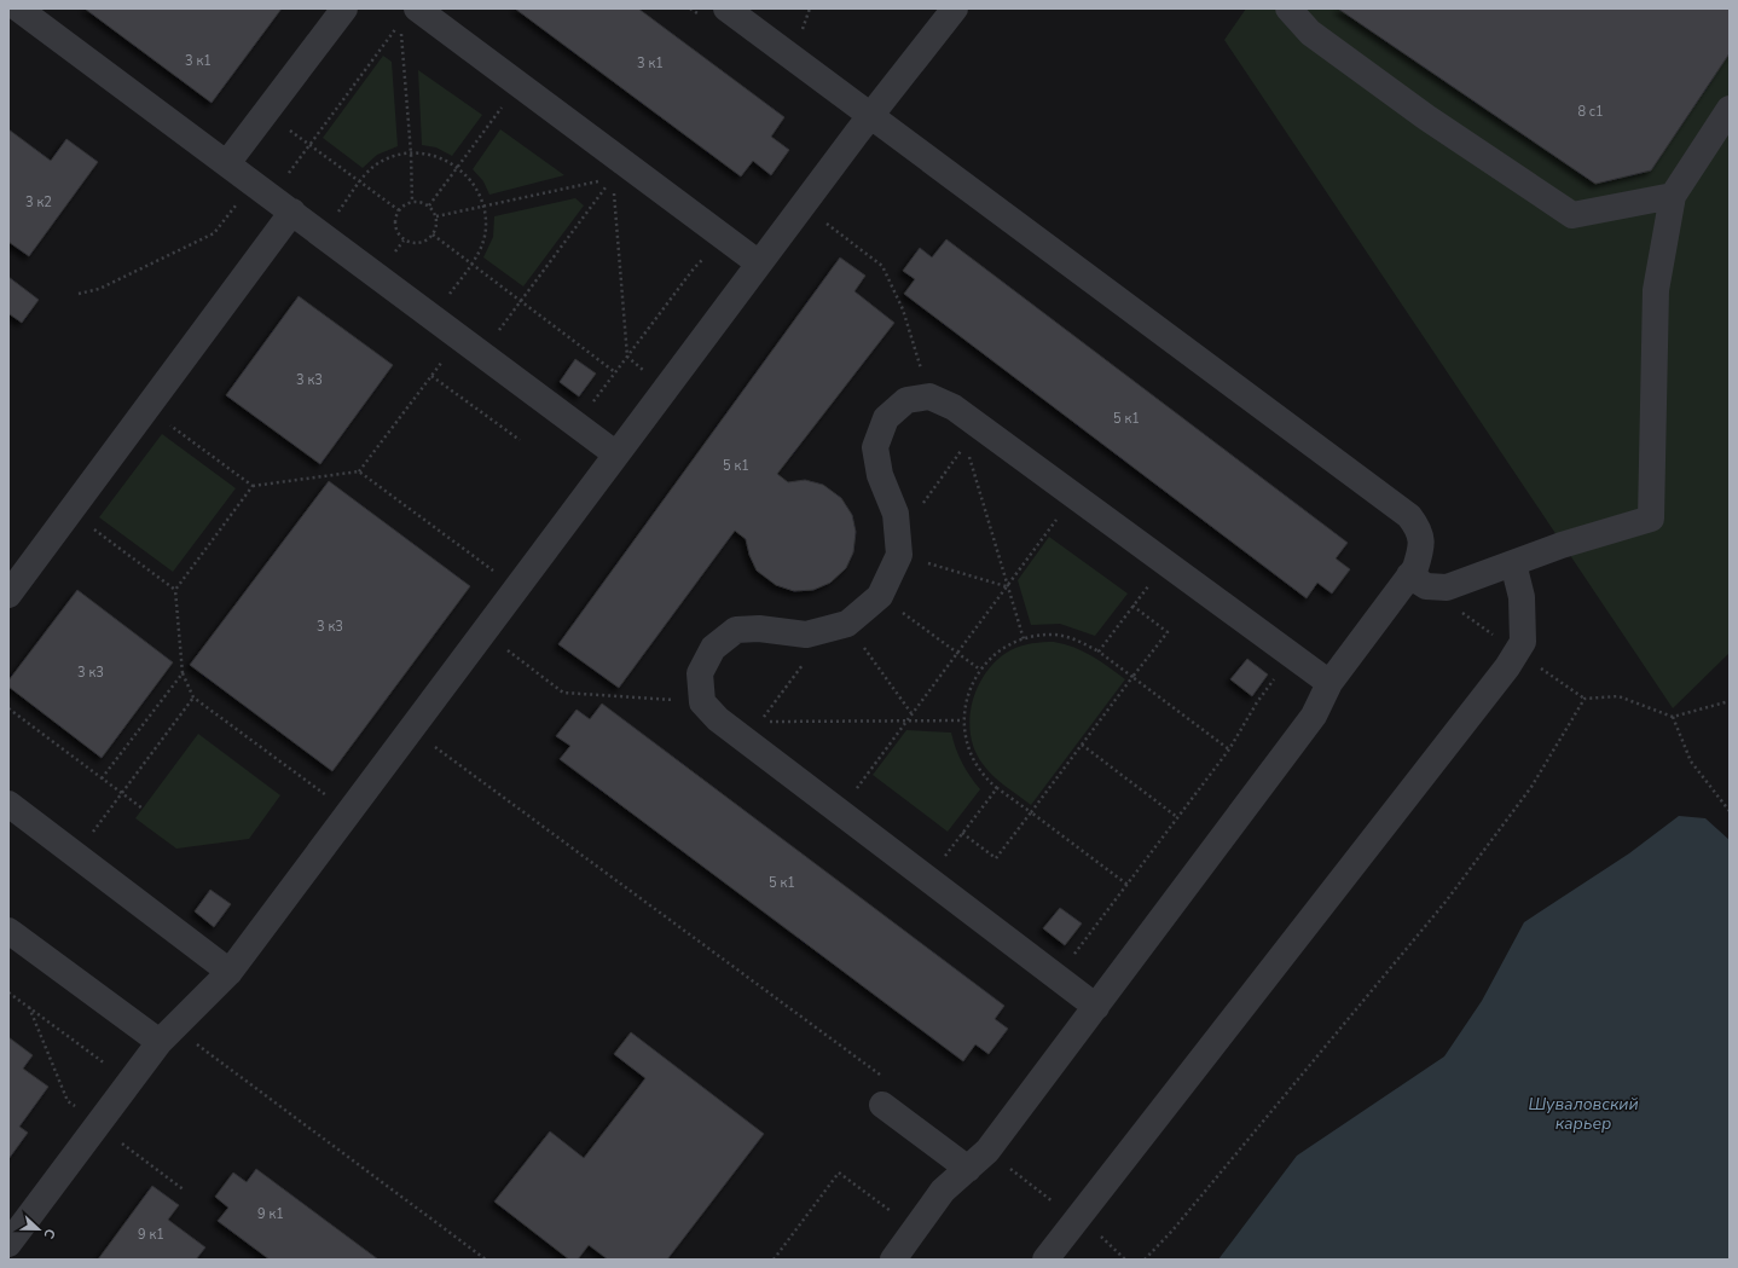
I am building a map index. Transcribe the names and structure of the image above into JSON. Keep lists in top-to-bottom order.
{
  "water": ["Шуваловский карьер"],
  "house_numbers": [
    "3 к1",
    "3 к1",
    "8 с1",
    "3 к2",
    "3 к3",
    "5 к1",
    "5 к1",
    "3 к3",
    "3 к3",
    "5 к1",
    "9 к1",
    "9 к1"
  ],
  "north": "right"
}
